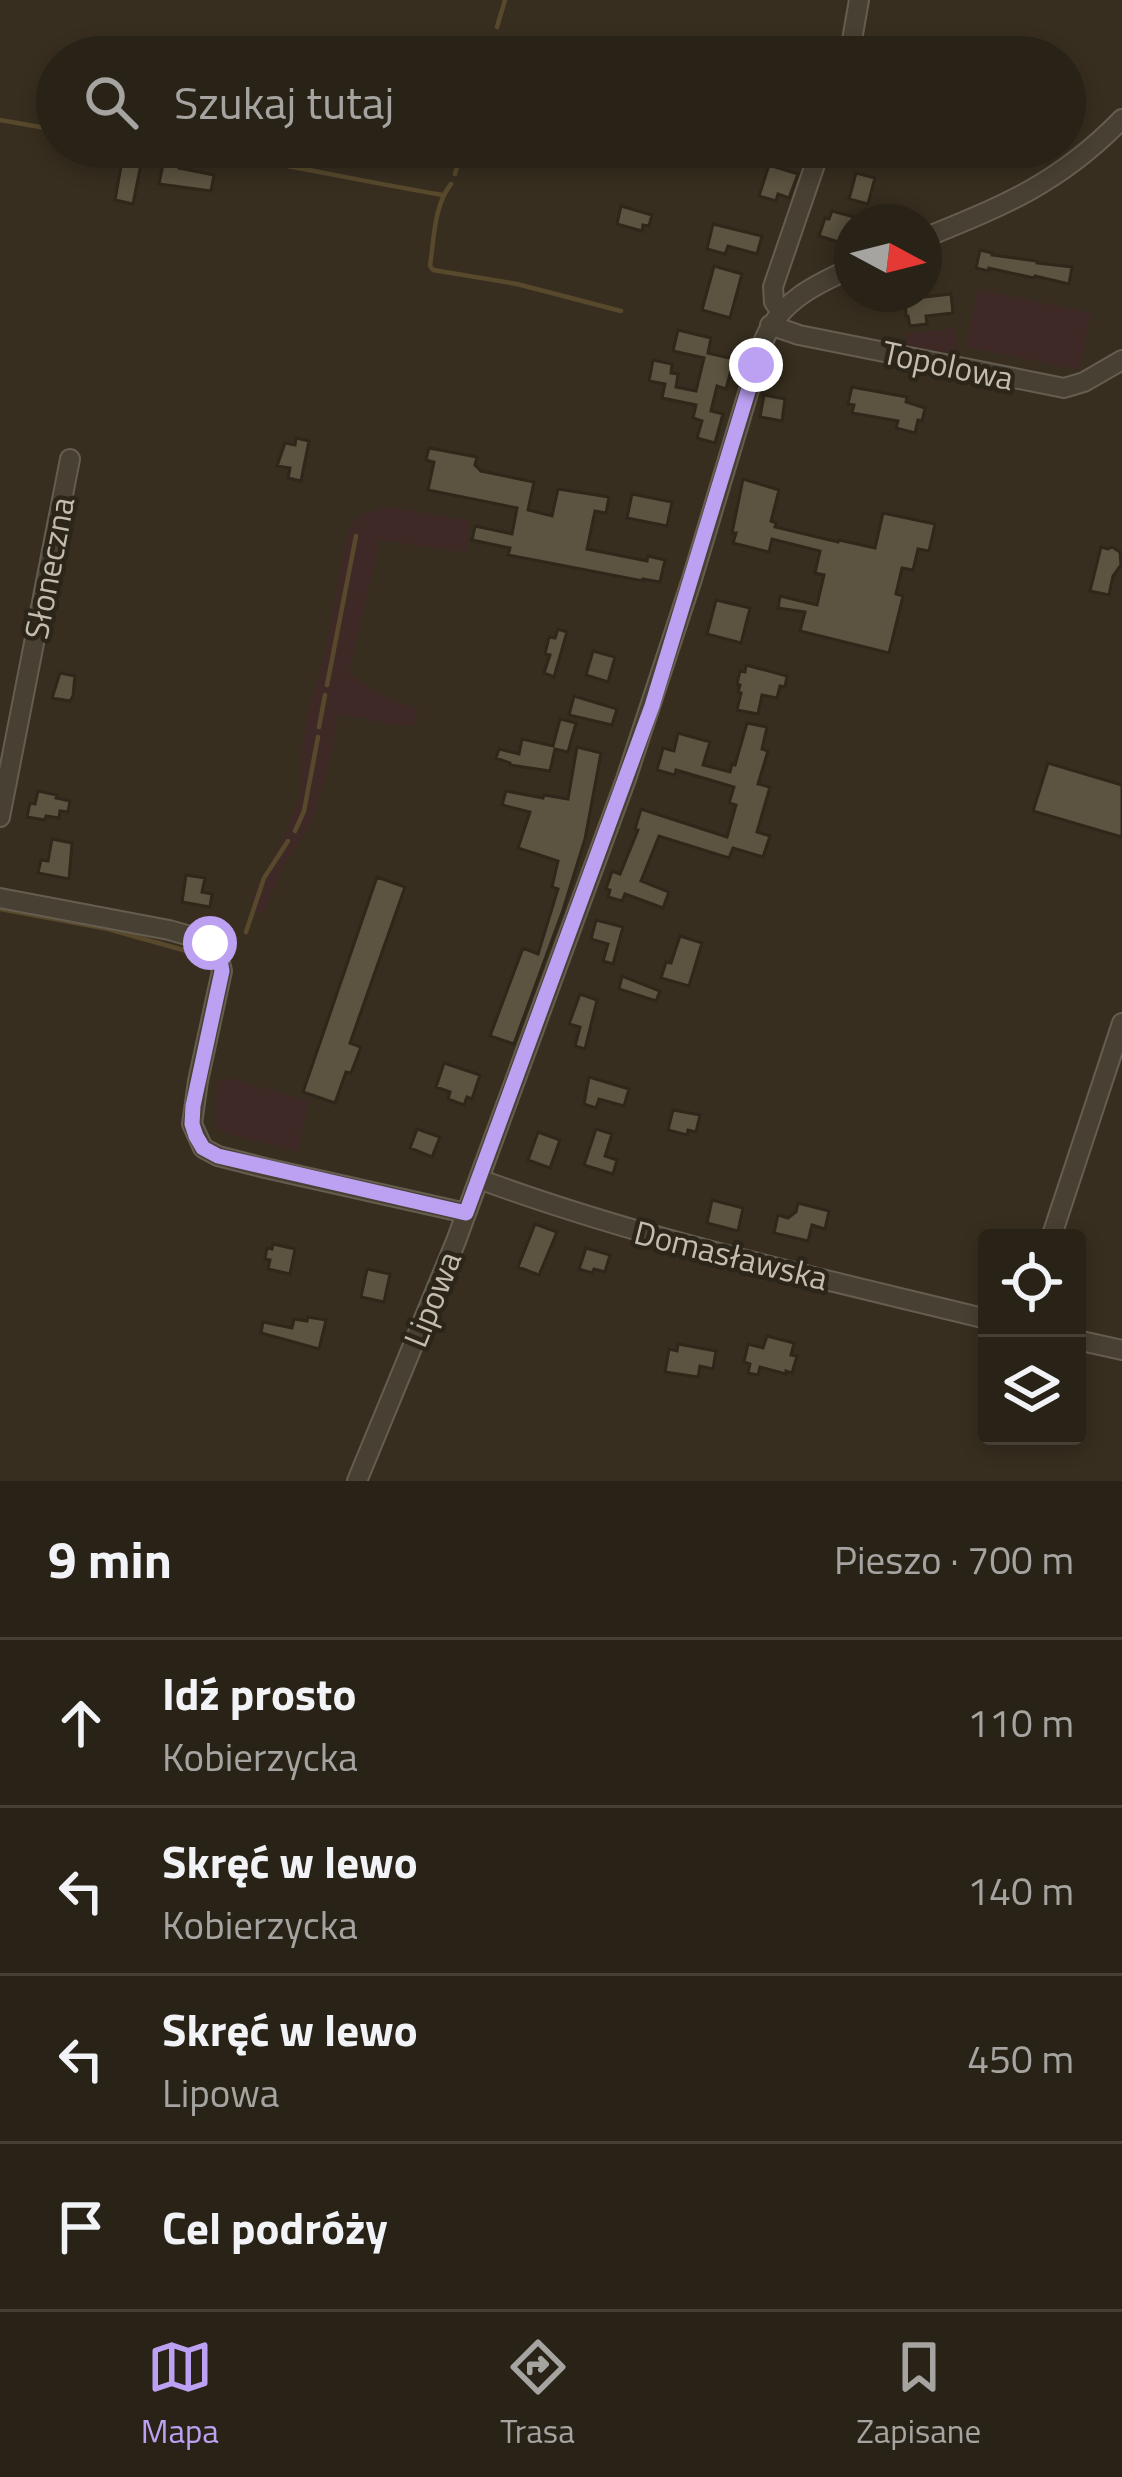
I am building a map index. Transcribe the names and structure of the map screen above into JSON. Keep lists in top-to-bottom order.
{
  "streets": {
    "street": [
      "Topolowa",
      "Słoneczna",
      "Domasławska",
      "Lipowa"
    ]
  },
  "crossings": [
    ["Topolowa", "Lipowa"],
    ["Domasławska", "Lipowa"]
  ],
  "north": "right",
  "page": {
    "search": "Szukaj tutaj",
    "heading": ["9 min", "Pieszo · 700 m"],
    "list": [
      ["Idź prosto", "Kobierzycka", "110 m"],
      ["Skręć w lewo", "Kobierzycka", "140 m"],
      ["Skręć w lewo", "Lipowa", "450 m"],
      "Cel podróży"
    ],
    "nav": ["Mapa", "Trasa", "Zapisane"]
  }
}
